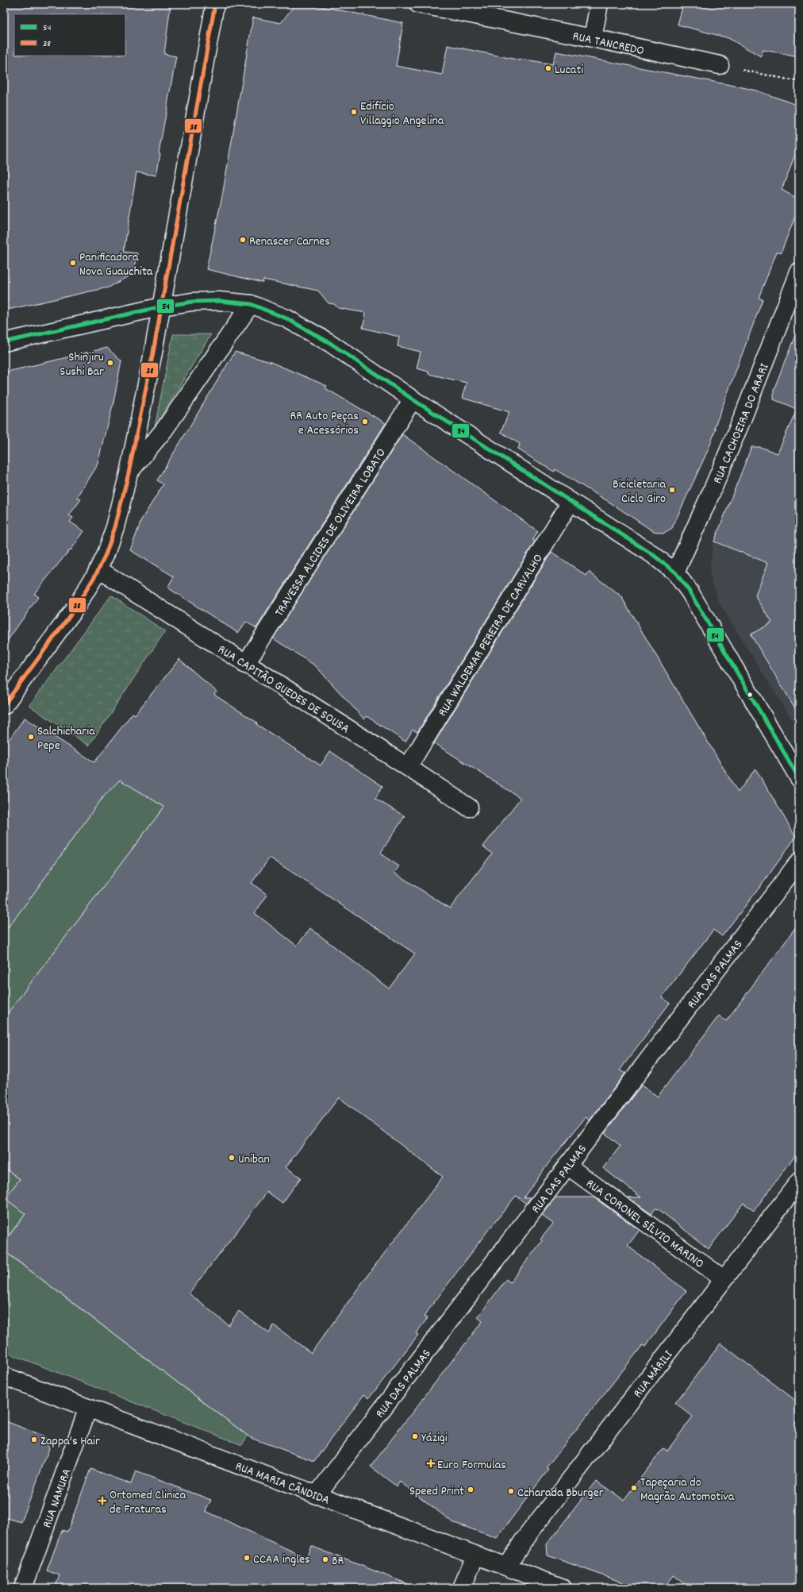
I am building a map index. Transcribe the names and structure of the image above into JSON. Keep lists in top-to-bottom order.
{
  "streets": {
    "street": [
      "RUA TANCREDO",
      "RUA CACHOEIRA DO ARARI",
      "TRAVESSA ALCIDES DE OLIVEIRA LOBATO",
      "RUA WALDEMAR PEREIRA DE CARVALHO",
      "RUA CAPITÃO GUEDES DE SOUSA",
      "RUA DAS PALMAS",
      "RUA CORONEL SÍLVIO MARINO",
      "RUA MÁRILI",
      "RUA MARIA CÂNDIDA",
      "RUA NAMURA"
    ]
  },
  "crossings": [
    ["TRAVESSA ALCIDES DE OLIVEIRA LOBATO", "RUA CAPITÃO GUEDES DE SOUSA"],
    ["RUA WALDEMAR PEREIRA DE CARVALHO", "RUA CAPITÃO GUEDES DE SOUSA"],
    ["RUA DAS PALMAS", "RUA CORONEL SÍLVIO MARINO"],
    ["RUA DAS PALMAS", "RUA MARIA CÂNDIDA"],
    ["RUA CORONEL SÍLVIO MARINO", "RUA MÁRILI"],
    ["RUA MÁRILI", "RUA MARIA CÂNDIDA"],
    ["RUA MARIA CÂNDIDA", "RUA NAMURA"]
  ],
  "places": {
    "other": [
      "Lucati",
      "Edifício Villaggio Angelina",
      "Renascer Carnes",
      "Panificadora Nova Guauchita",
      "Shinjiru Sushi Bar",
      "RR Auto Peças e Acessórios",
      "Bicicletaria Ciclo Giro",
      "Salchicharia Pepe",
      "Uniban",
      "Yázigi",
      "Zappa's Hair",
      "Tapeçaria do Magrão Automotiva",
      "Speed Print",
      "Ccharada Bburger",
      "CCAA ingles",
      "BR"
    ],
    "health": ["Euro Formulas", "Ortomed Clinica de Fraturas"]
  },
  "lines": ["transit line 38", "transit line 54"],
  "legend": ["54", "38"]
}
